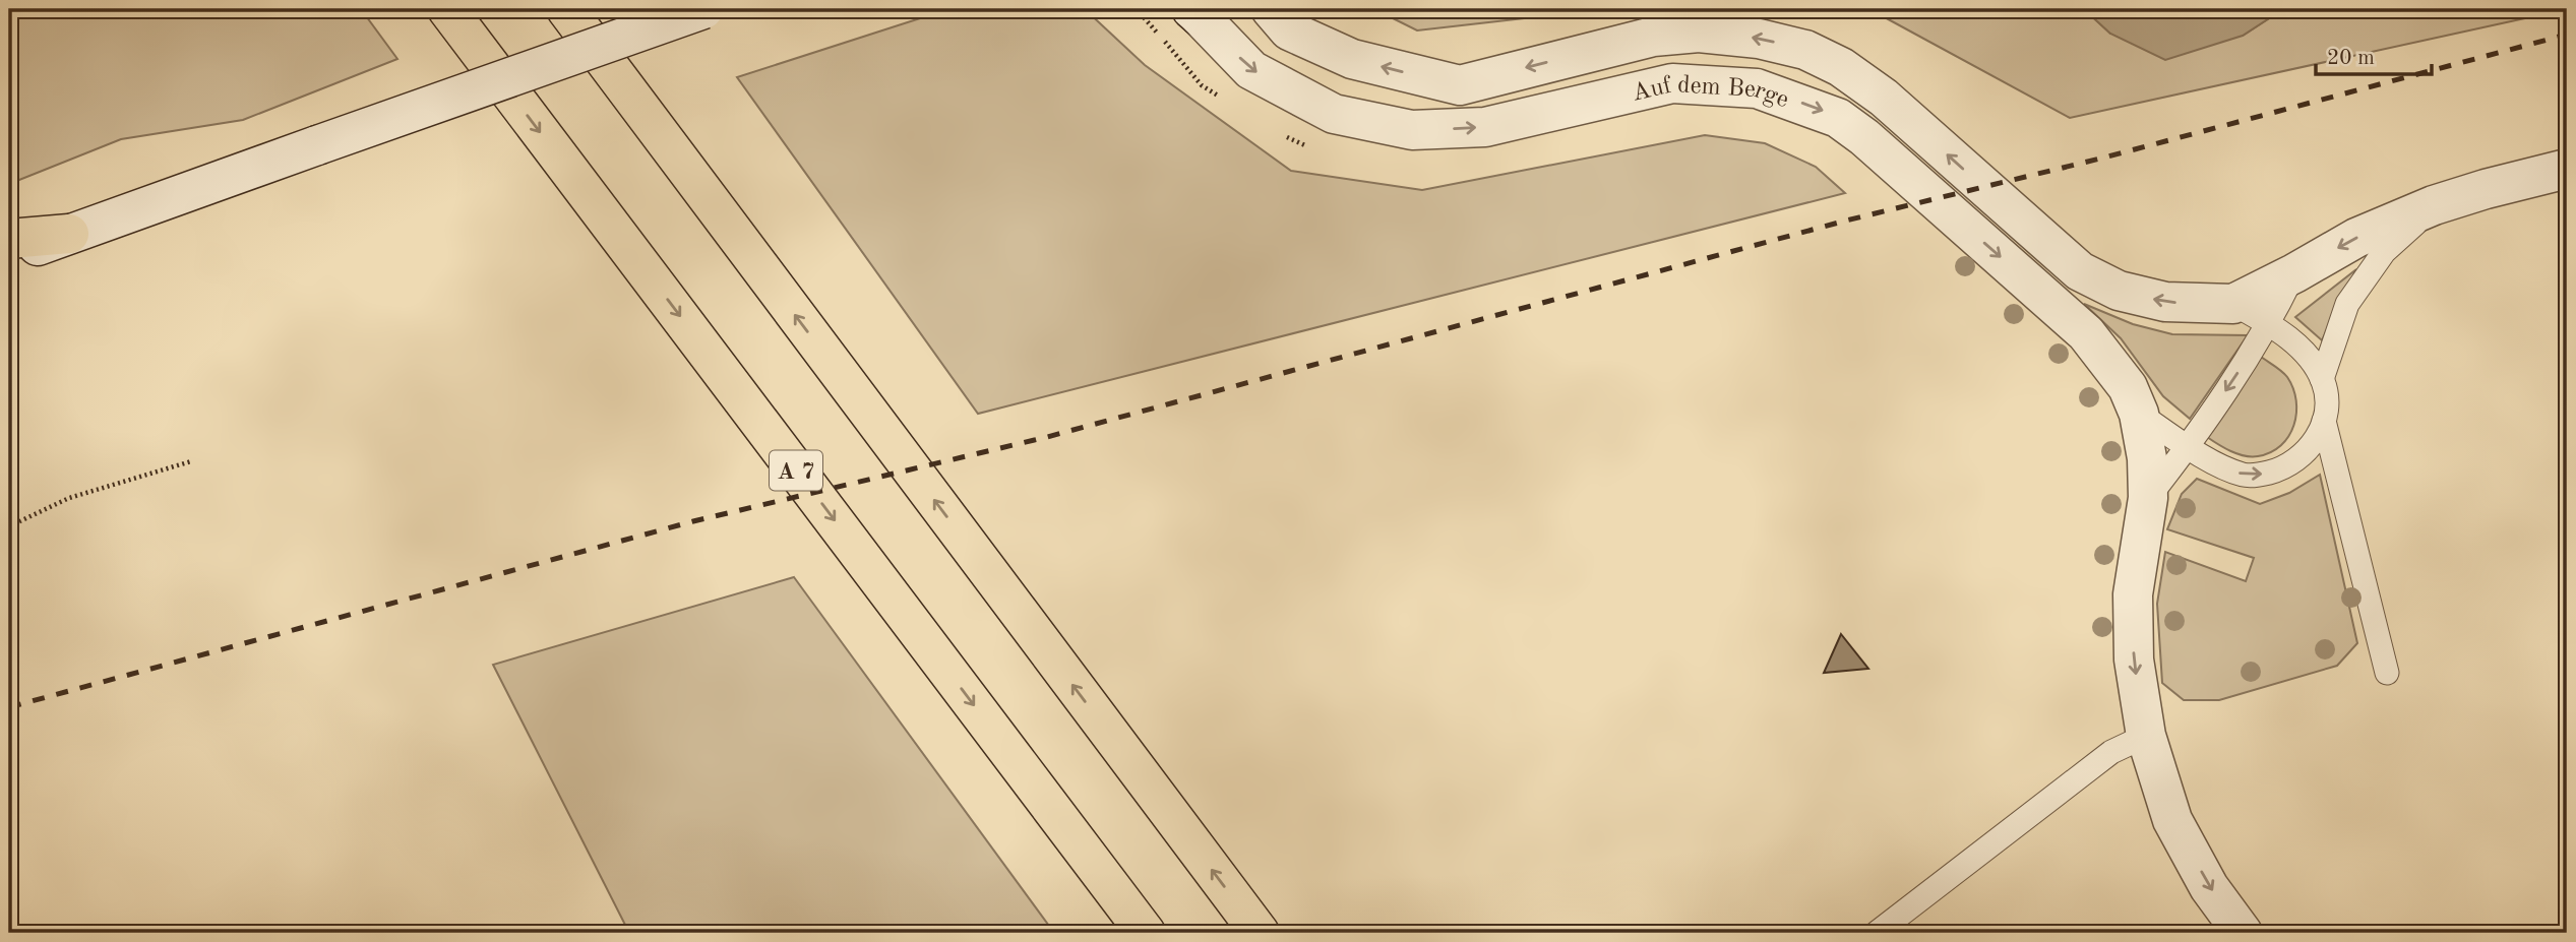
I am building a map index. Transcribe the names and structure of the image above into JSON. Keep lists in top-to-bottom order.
{
  "streets": {
    "highway": ["A 7"],
    "street": ["Auf dem Berge"]
  },
  "one_way": ["Auf dem Berge"],
  "scale_bar": "20 m"
}
